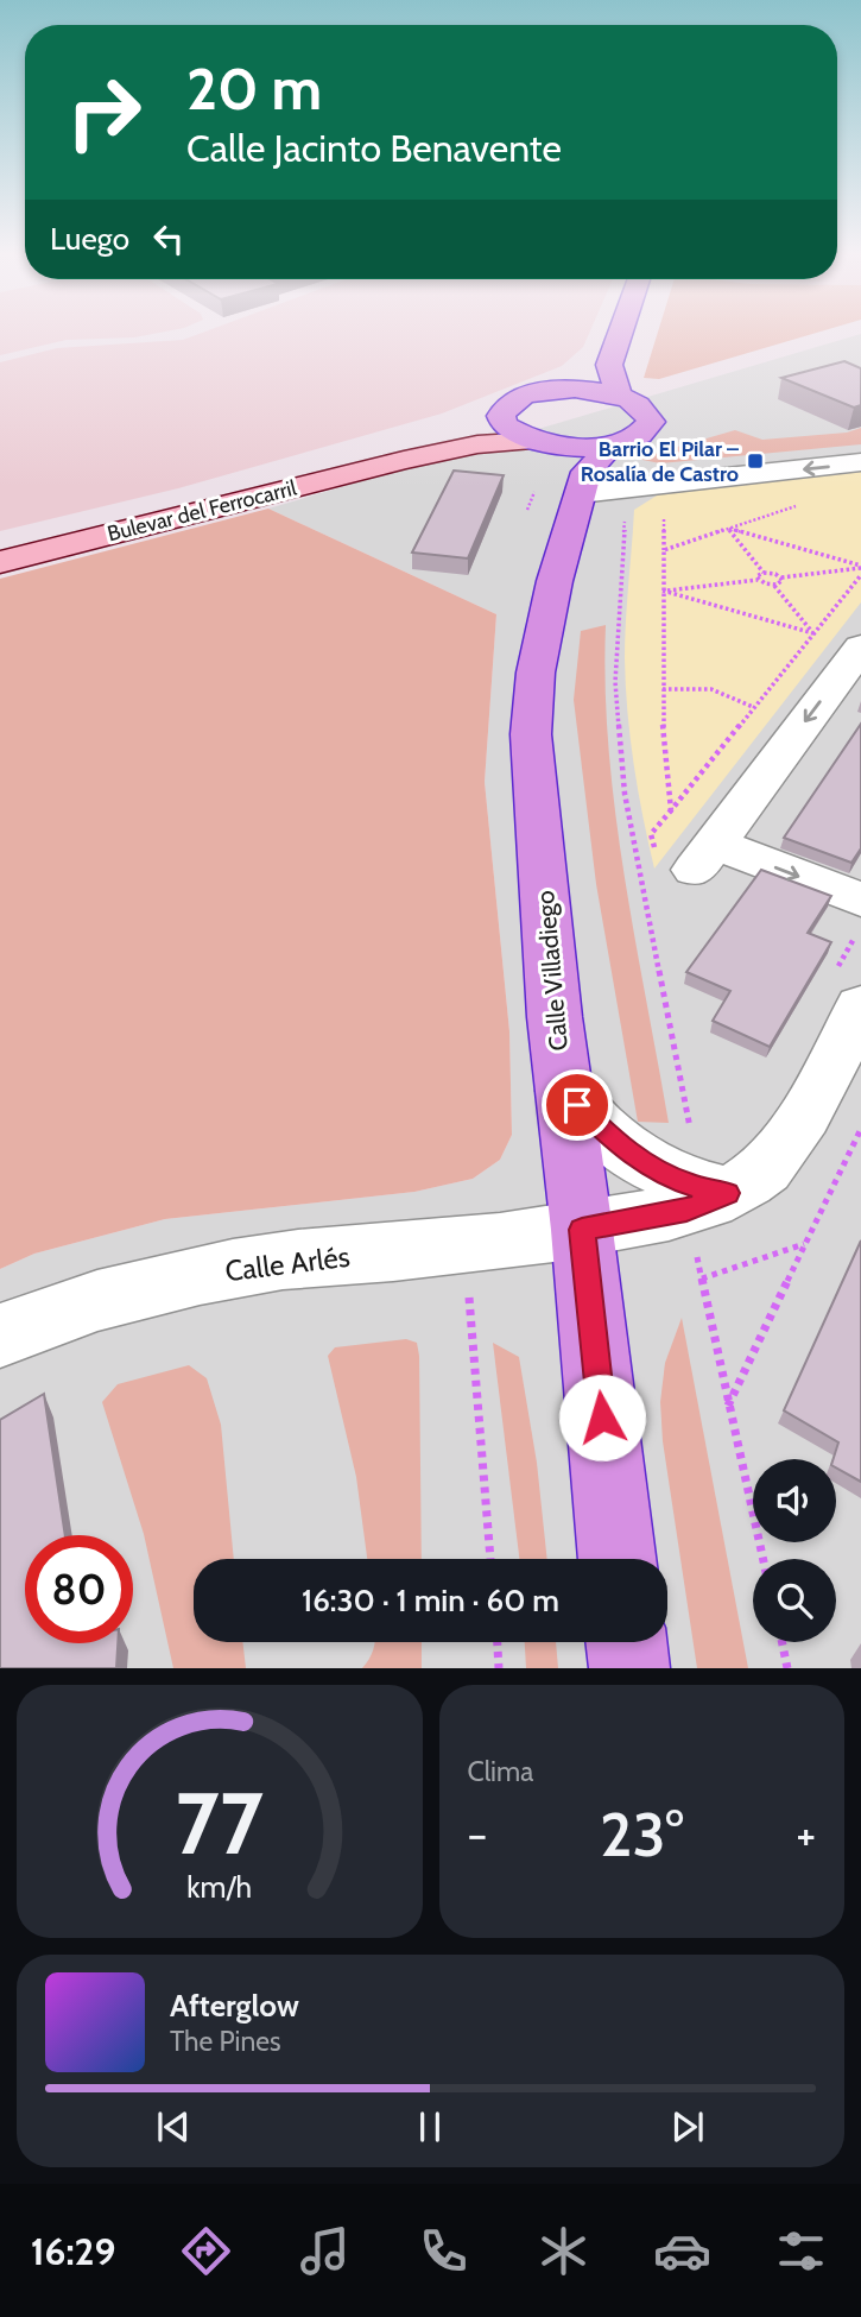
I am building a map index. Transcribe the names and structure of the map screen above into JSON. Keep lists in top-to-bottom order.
{
  "streets": {
    "highway": ["Calle Villadiego"],
    "main road": ["Bulevar del Ferrocarril"],
    "street": ["Calle Arlés"]
  },
  "crossings": [
    ["Calle Villadiego", "Calle Arlés"]
  ],
  "places": {
    "transit": ["Barrio El Pilar – Rosalía de Castro"]
  },
  "page": {
    "turn": ["20 m", "Calle Jacinto Benavente"],
    "then": "Luego",
    "limit": "80",
    "trip": "16:30 · 1 min · 60 m",
    "tile": "Clima",
    "heat": ["−", "23°", "+"],
    "song": ["Afterglow", "The Pines"],
    "tabs": "16:29",
    "gauge": ["77", "km/h"]
  }
}
